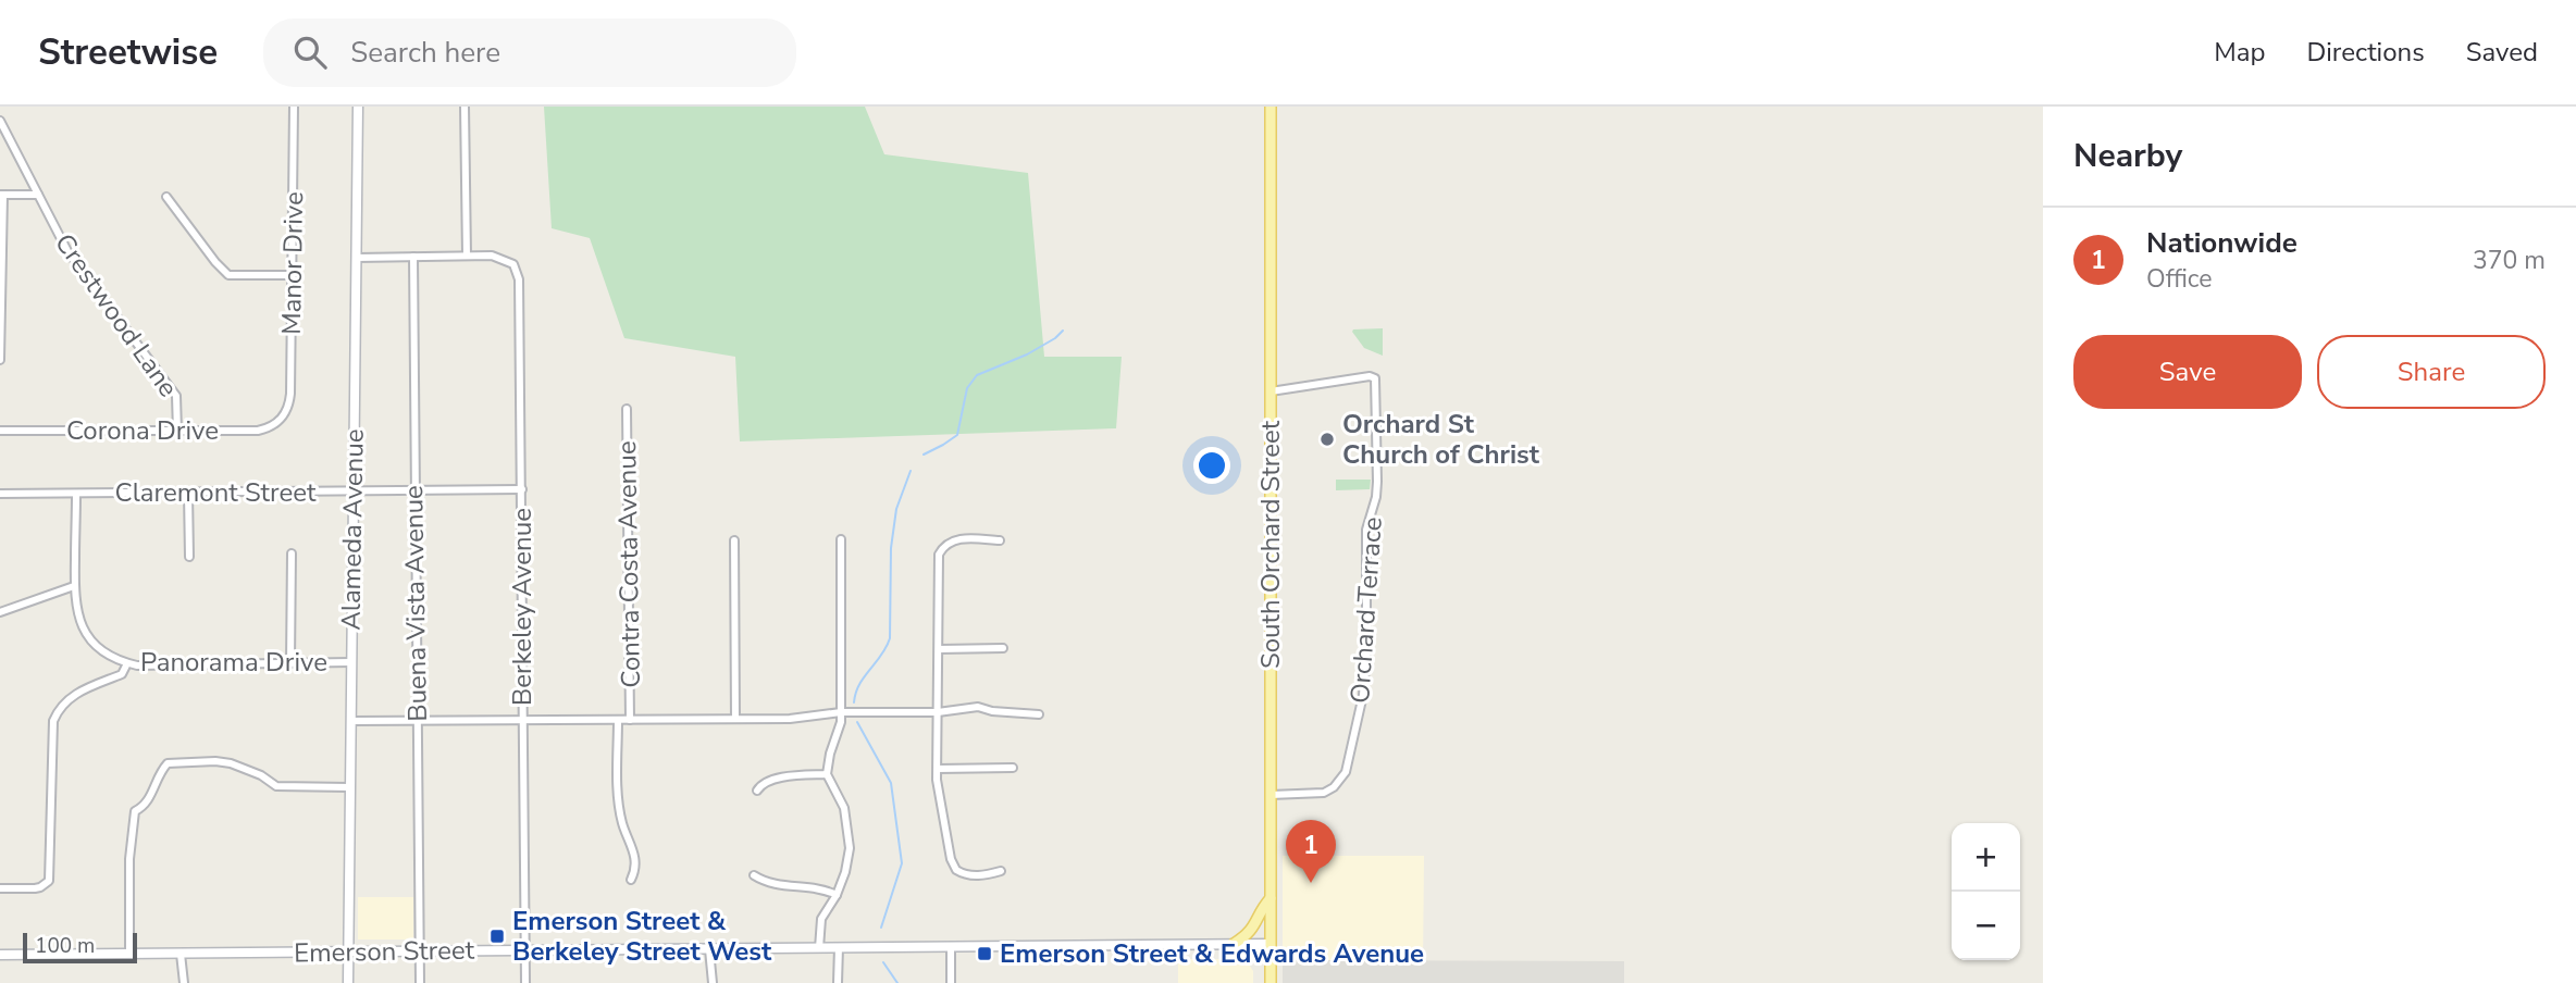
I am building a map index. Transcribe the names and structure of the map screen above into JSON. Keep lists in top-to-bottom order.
{
  "streets": {
    "main road": ["Alameda Avenue", "South Orchard Street", "Emerson Street"],
    "street": [
      "Manor Drive",
      "Crestwood Lane",
      "Corona Drive",
      "Claremont Street",
      "Contra Costa Avenue",
      "Buena Vista Avenue",
      "Berkeley Avenue",
      "Orchard Terrace",
      "Panorama Drive"
    ]
  },
  "crossings": [
    ["Manor Drive", "Corona Drive"],
    ["Crestwood Lane", "Corona Drive"],
    ["Claremont Street", "Alameda Avenue"],
    ["Claremont Street", "Buena Vista Avenue"],
    ["Claremont Street", "Berkeley Avenue"],
    ["Claremont Street", "Panorama Drive"],
    ["Alameda Avenue", "Panorama Drive"],
    ["Alameda Avenue", "Emerson Street"],
    ["South Orchard Street", "Orchard Terrace"],
    ["South Orchard Street", "Emerson Street"],
    ["Buena Vista Avenue", "Emerson Street"],
    ["Berkeley Avenue", "Emerson Street"]
  ],
  "places": {
    "other": ["Orchard St Church of Christ"],
    "transit": ["Emerson Street & Berkeley Street West", "Emerson Street & Edwards Avenue"]
  },
  "scale_bar": "100 m",
  "page": {
    "header": "Streetwise",
    "search": "Search here",
    "nav": ["Map", "Directions", "Saved"],
    "heading": "Nearby",
    "list": [
      {
        "mark": "1",
        "name": "Nationwide",
        "note": "Office",
        "value": "370 m"
      }
    ],
    "buttons": ["Save", "Share"],
    "pins": "1",
    "map_buttons": ["+", "−"],
    "scale": "100 m"
  }
}
